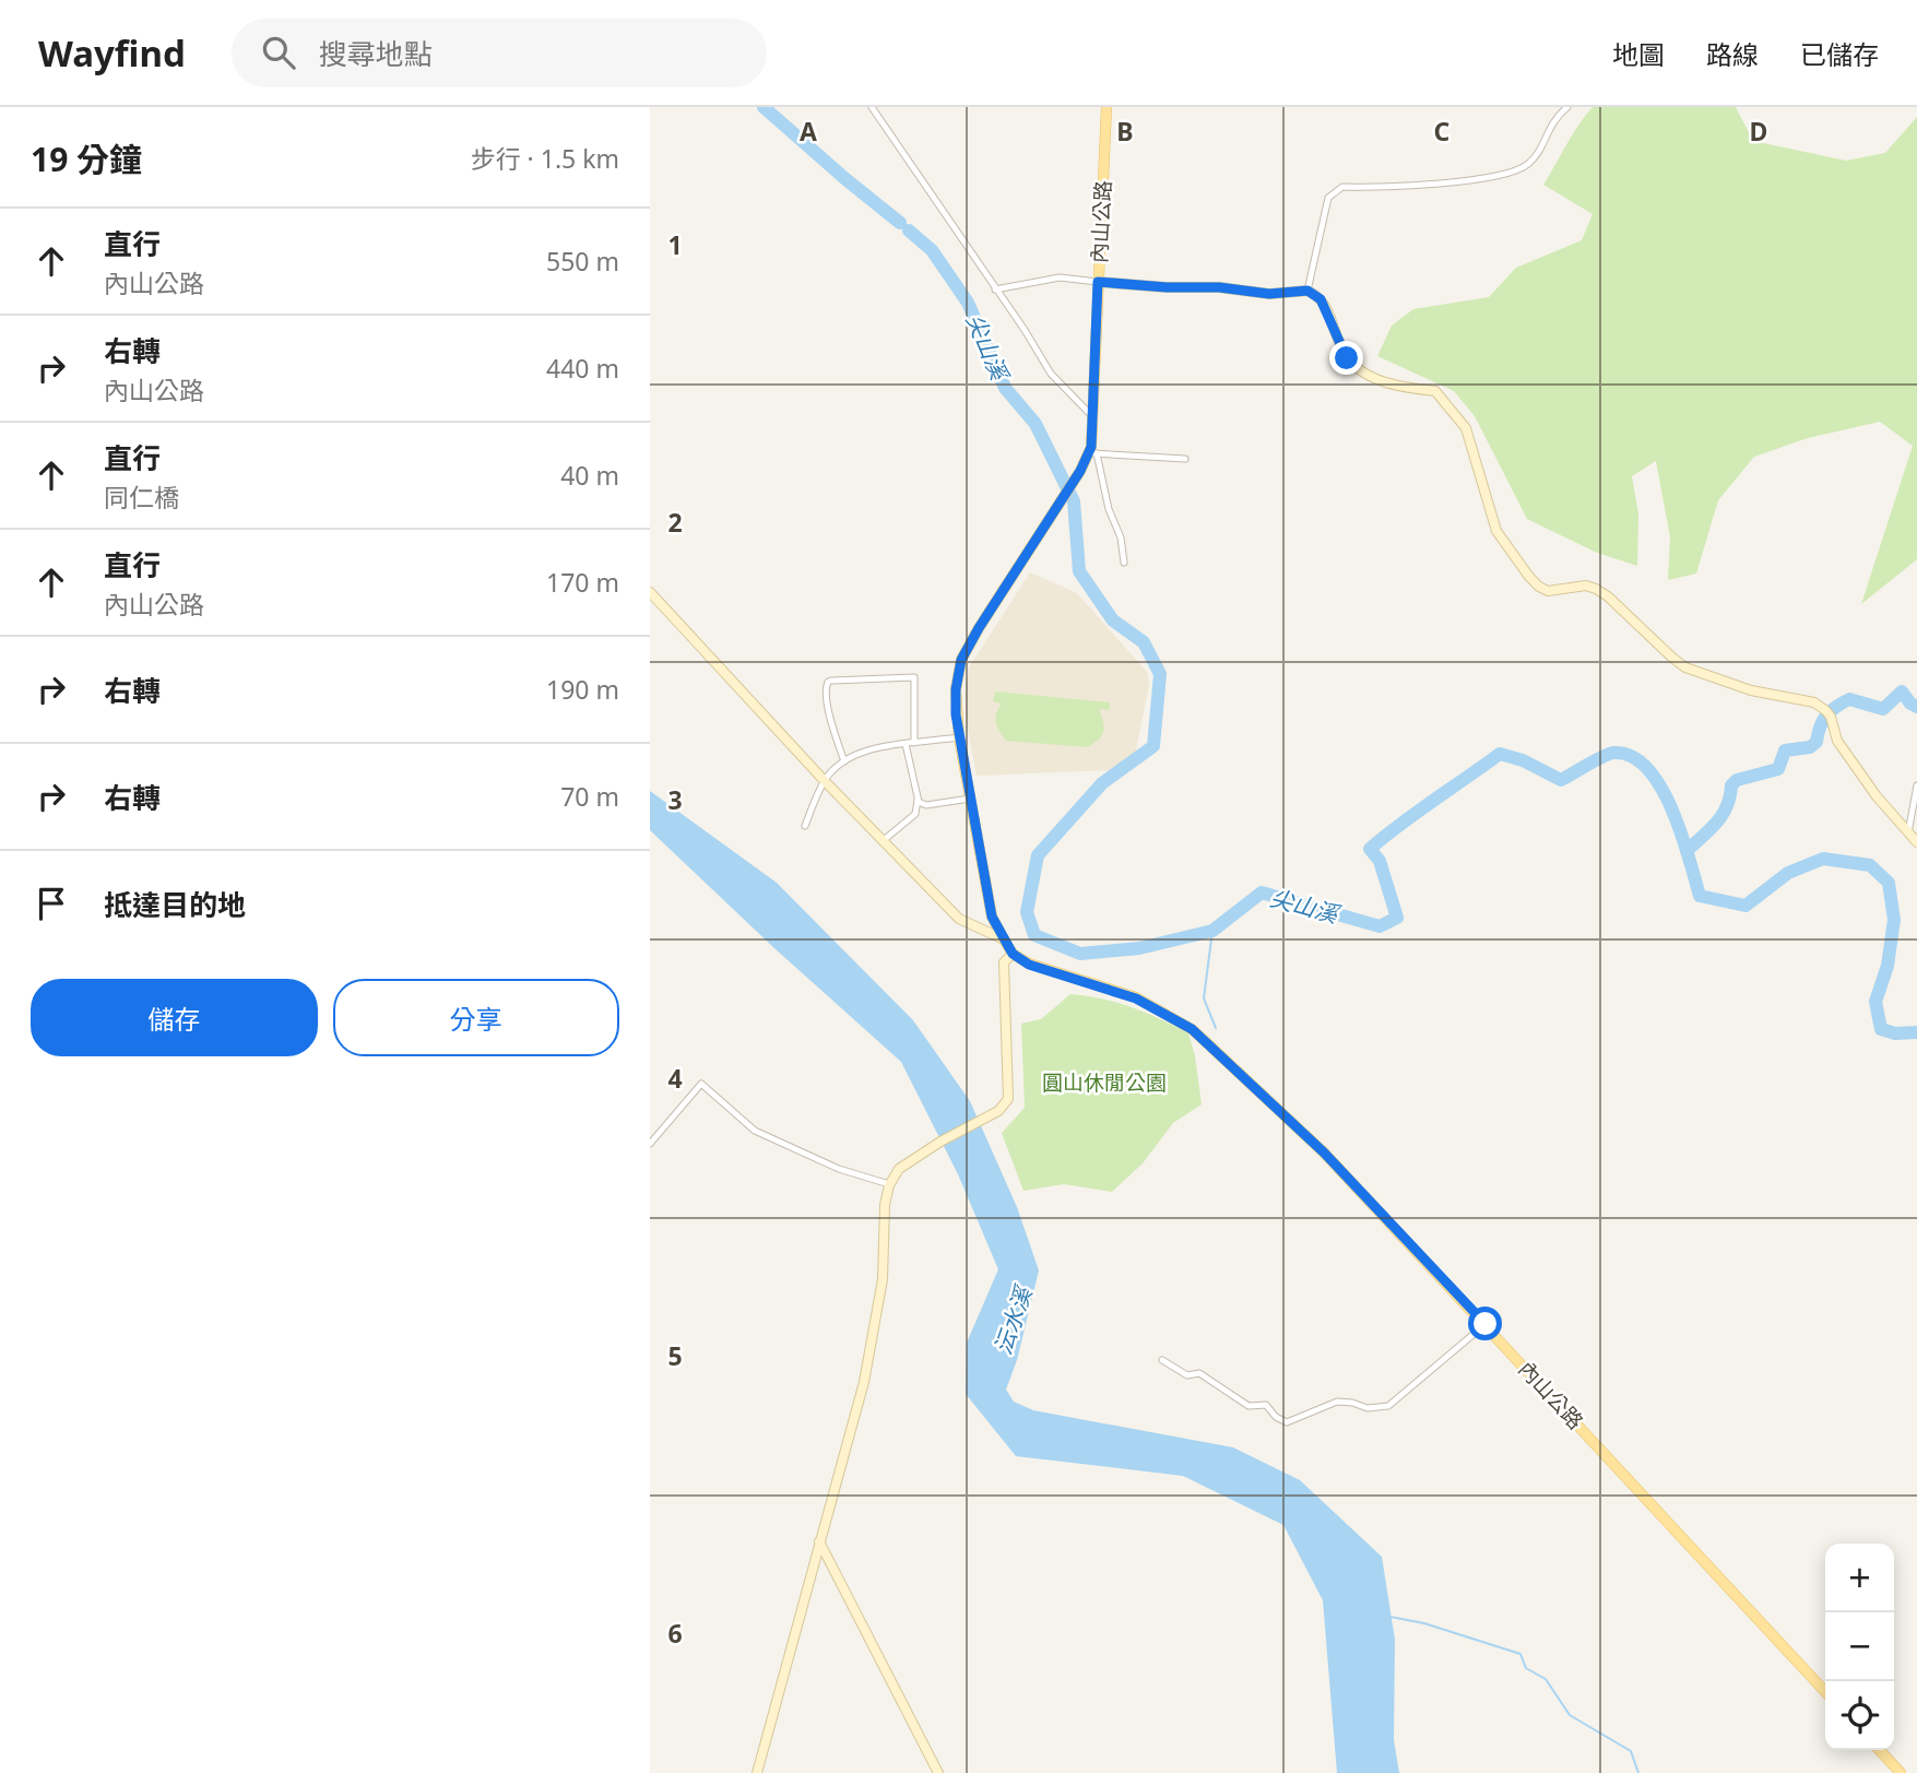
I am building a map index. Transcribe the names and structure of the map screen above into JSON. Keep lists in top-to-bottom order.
{
  "streets": {
    "main road": ["內山公路"]
  },
  "water": ["尖山溪", "沄水溪"],
  "parks": ["圓山休閒公園"],
  "page": {
    "header": "Wayfind",
    "search": "搜尋地點",
    "nav": ["地圖", "路線", "已儲存"],
    "heading": ["19 分鐘", "步行 · 1.5 km"],
    "list": [
      ["直行", "內山公路", "550 m"],
      ["右轉", "內山公路", "440 m"],
      ["直行", "同仁橋", "40 m"],
      ["直行", "內山公路", "170 m"],
      ["右轉", "190 m"],
      ["右轉", "70 m"],
      "抵達目的地"
    ],
    "buttons": ["儲存", "分享"],
    "map_buttons": ["+", "−"]
  },
  "grid": {
    "columns": [
      "A",
      "B",
      "C",
      "D"
    ],
    "rows": [
      "1",
      "2",
      "3",
      "4",
      "5",
      "6"
    ]
  }
}
